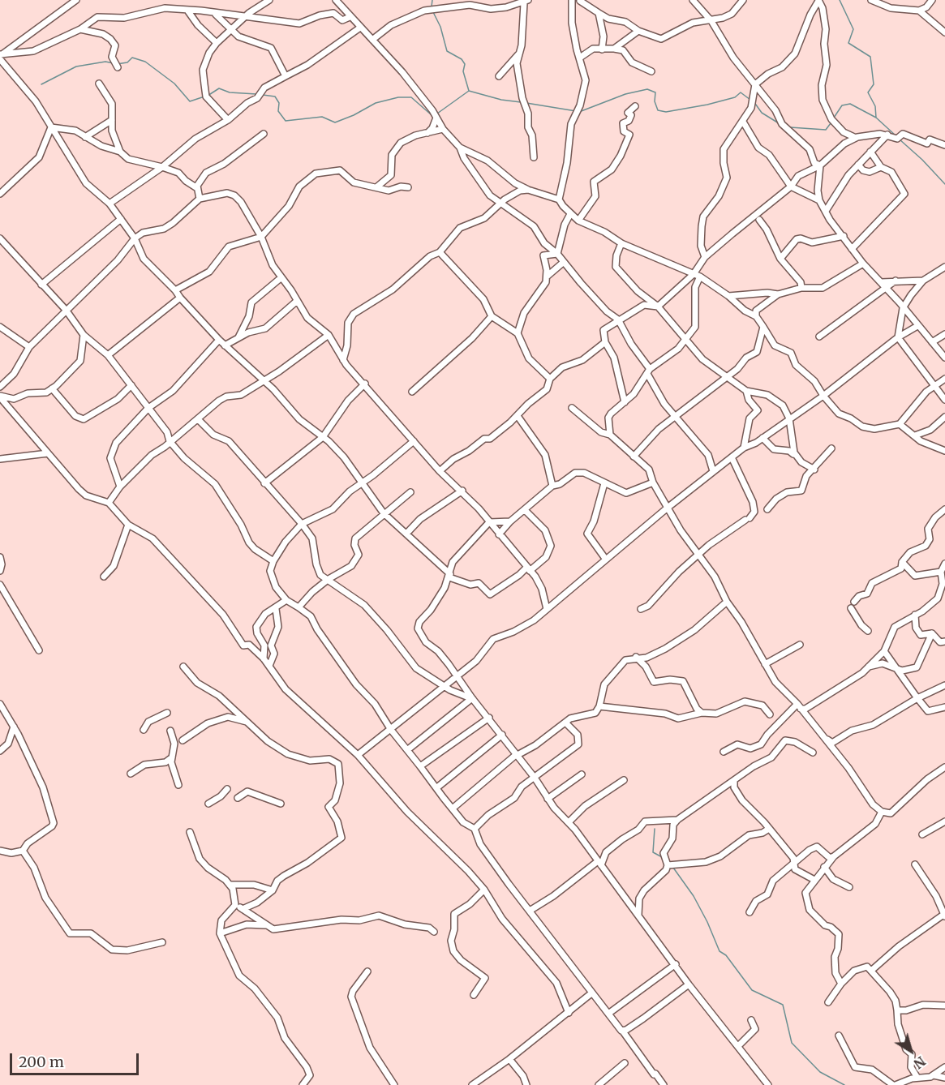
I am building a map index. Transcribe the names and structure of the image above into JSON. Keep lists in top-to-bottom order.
{
  "scale_bar": "200 m",
  "north": "bottom right"
}
